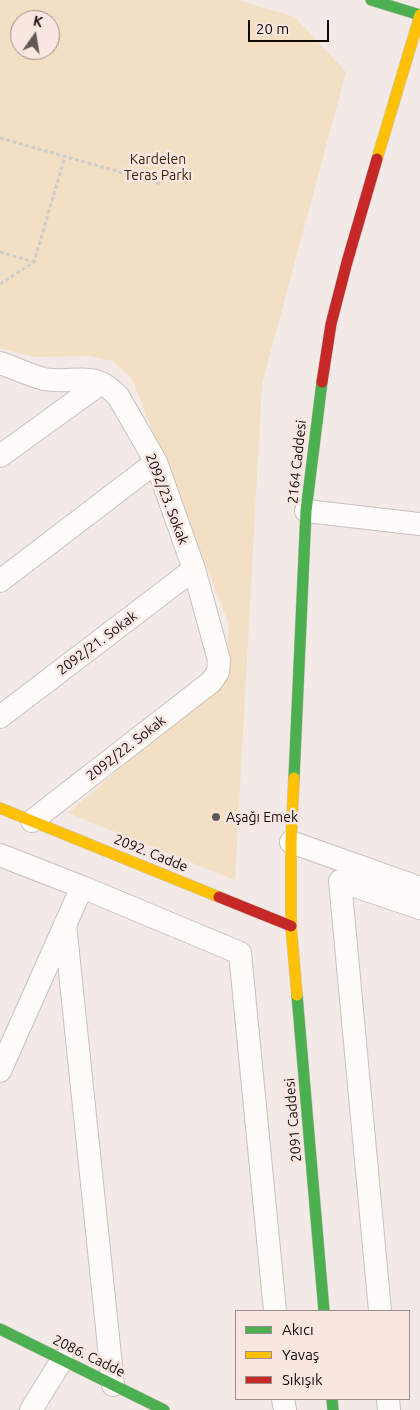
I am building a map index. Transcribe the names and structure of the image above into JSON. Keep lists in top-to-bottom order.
{
  "streets": {
    "street": [
      "2164 Caddesi",
      "2092/23. Sokak",
      "2092/21. Sokak",
      "2092/22. Sokak",
      "2092. Cadde",
      "2091 Caddesi",
      "2086. Cadde"
    ]
  },
  "crossings": [
    ["2164 Caddesi", "2092. Cadde"],
    ["2164 Caddesi", "2091 Caddesi"],
    ["2092/23. Sokak", "2092/21. Sokak"],
    ["2092/23. Sokak", "2092/22. Sokak"],
    ["2092/22. Sokak", "2092. Cadde"],
    ["2092. Cadde", "2091 Caddesi"]
  ],
  "parks": ["Kardelen Teras Parkı"],
  "places": ["Aşağı Emek"],
  "legend": ["Akıcı", "Yavaş", "Sıkışık"],
  "scale_bar": "20 m",
  "north": "top"
}
